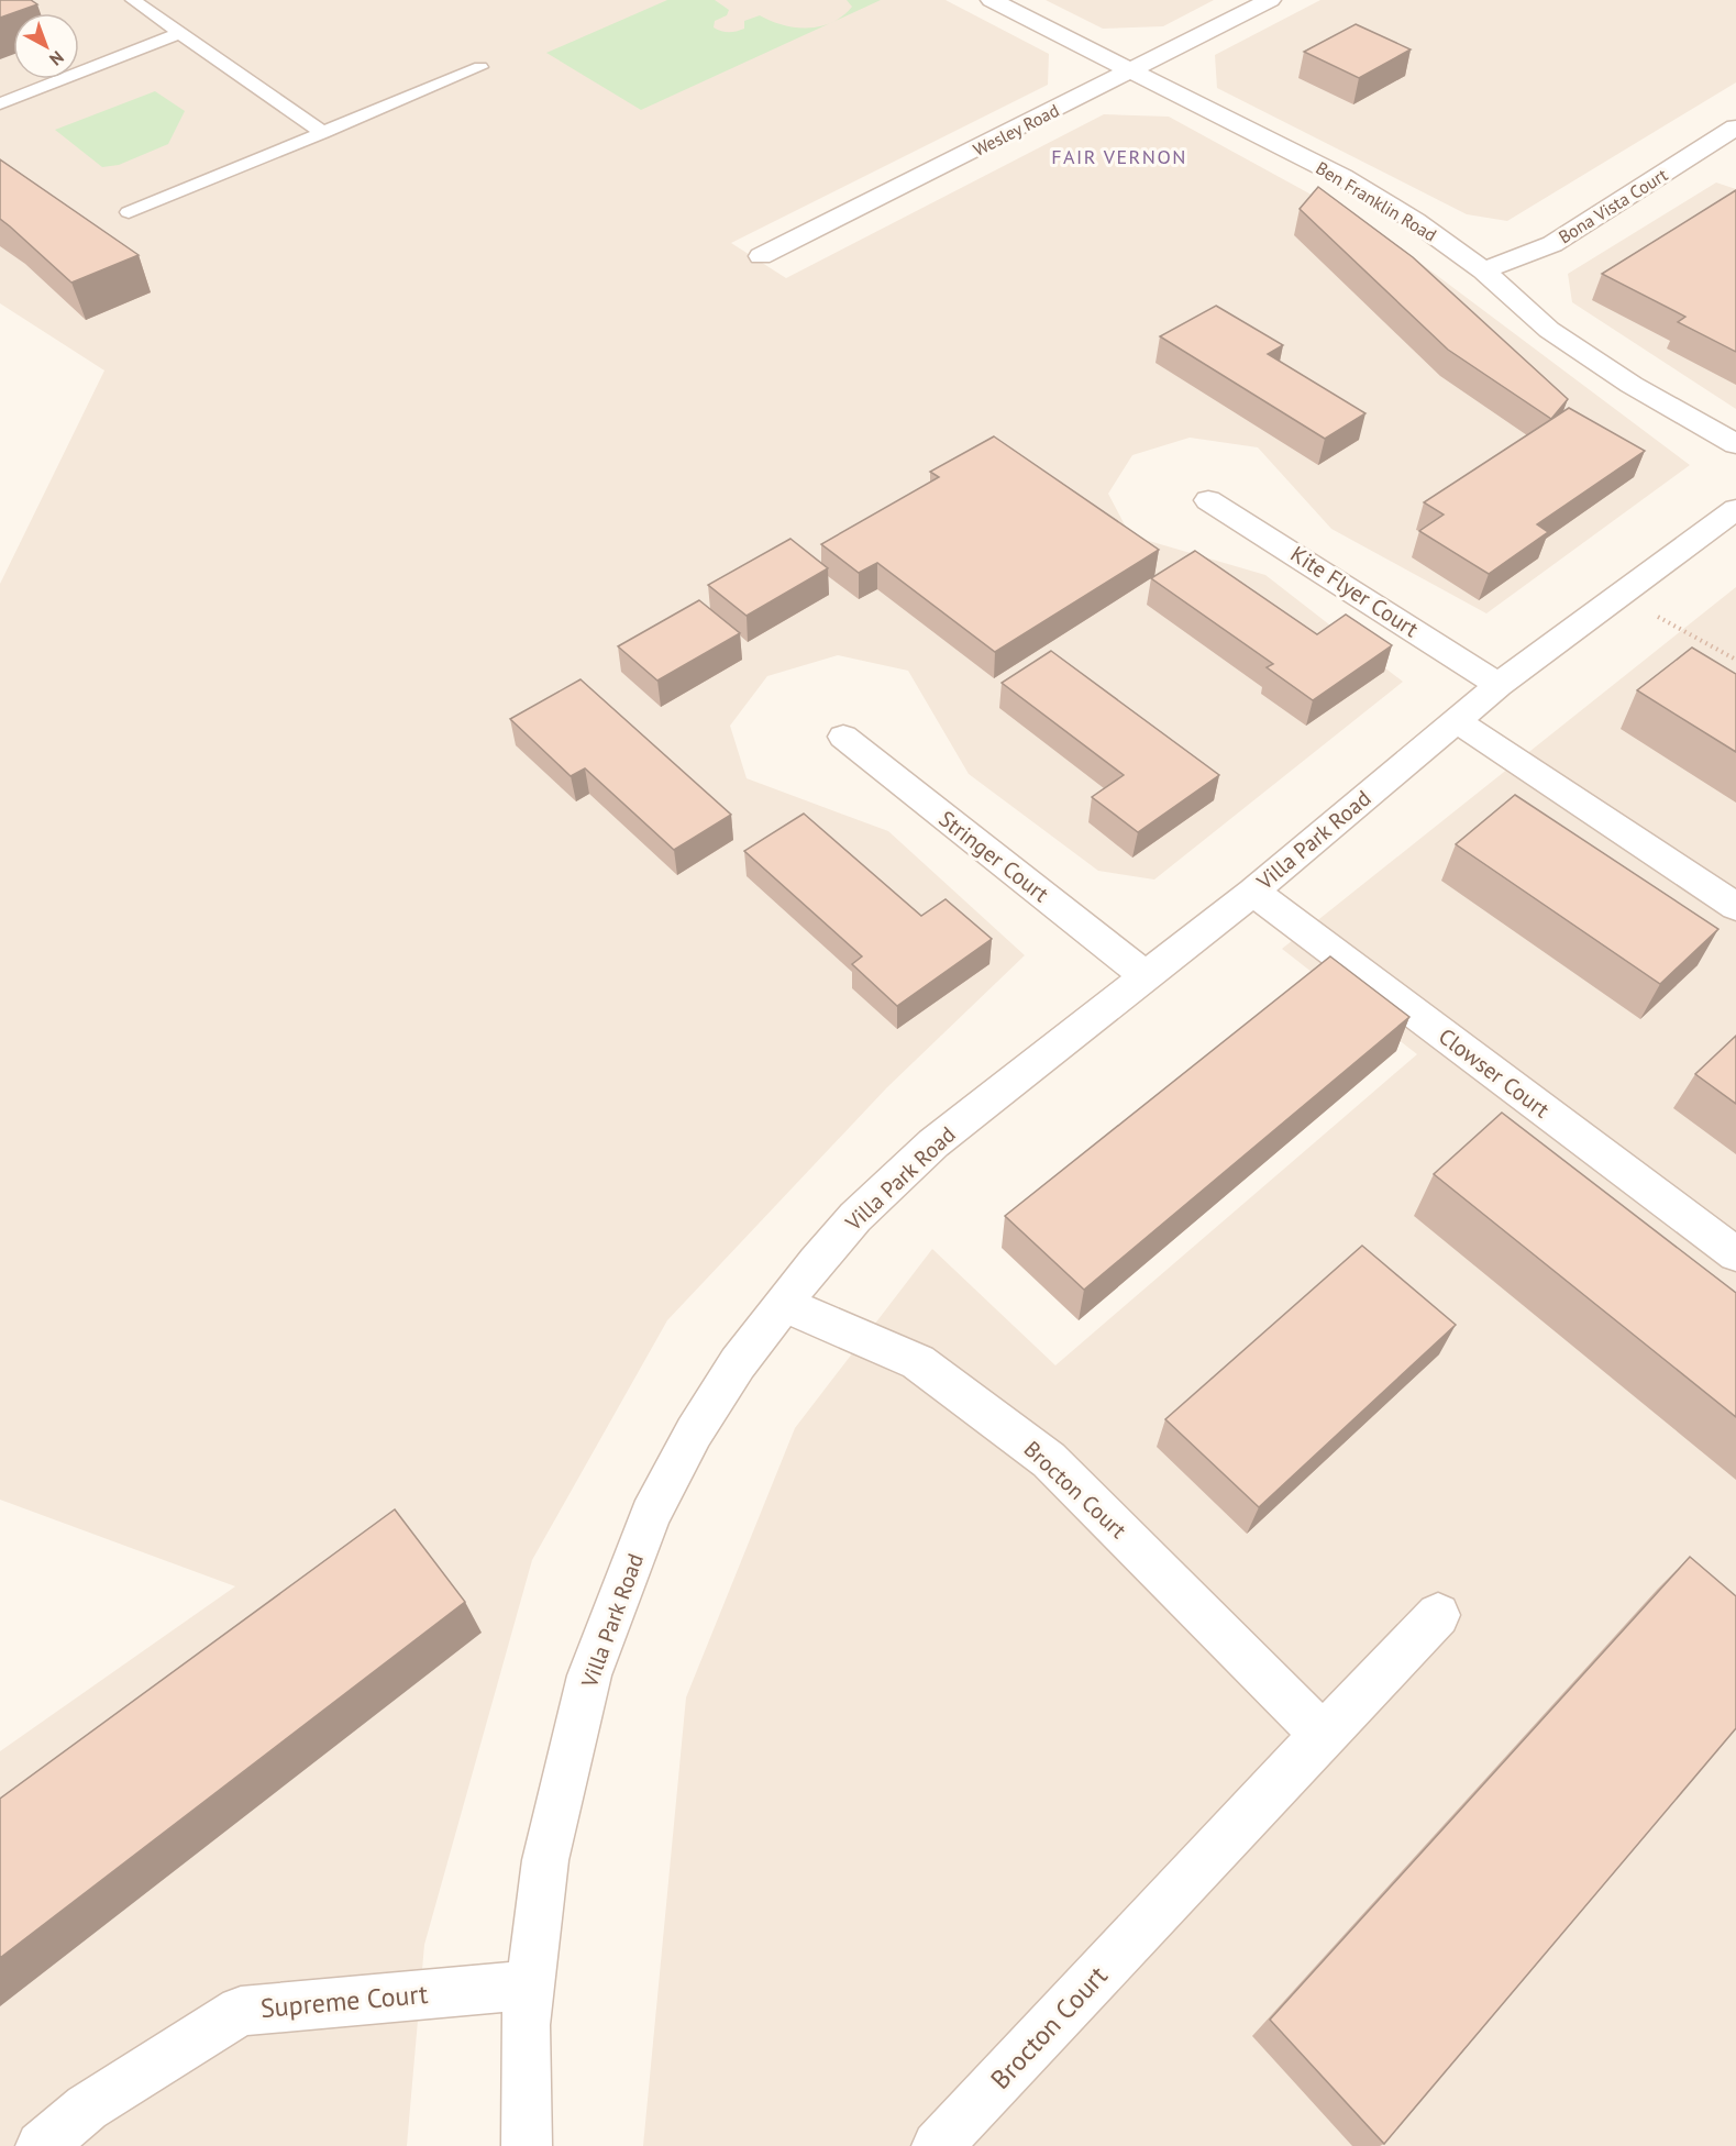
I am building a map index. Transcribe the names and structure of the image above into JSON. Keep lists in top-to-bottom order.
{
  "streets": {
    "street": [
      "Wesley Road",
      "Ben Franklin Road",
      "Bona Vista Court",
      "Kite Flyer Court",
      "Villa Park Road",
      "Stringer Court",
      "Clowser Court",
      "Brocton Court",
      "Supreme Court"
    ]
  },
  "crossings": [
    ["Wesley Road", "Ben Franklin Road"],
    ["Ben Franklin Road", "Bona Vista Court"],
    ["Kite Flyer Court", "Villa Park Road"],
    ["Villa Park Road", "Stringer Court"],
    ["Villa Park Road", "Clowser Court"],
    ["Villa Park Road", "Brocton Court"],
    ["Villa Park Road", "Supreme Court"]
  ],
  "districts": ["FAIR VERNON"],
  "north": "bottom right"
}
